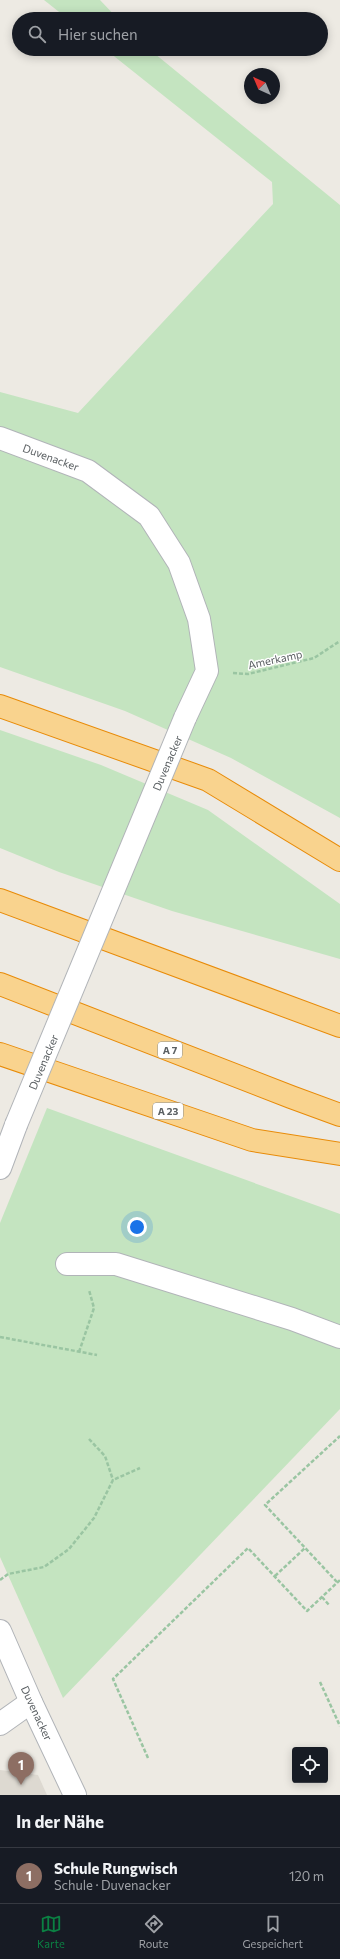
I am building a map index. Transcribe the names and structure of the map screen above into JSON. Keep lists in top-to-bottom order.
{
  "streets": {
    "highway": ["A 7", "A 23"],
    "street": ["Duvenacker"],
    "path": ["Amerkamp"]
  },
  "crossings": [
    ["Duvenacker", "Amerkamp"]
  ],
  "north": "top left",
  "page": {
    "search": "Hier suchen",
    "pins": "1",
    "heading": "In der Nähe",
    "list": [
      {
        "mark": "1",
        "name": "Schule Rungwisch",
        "note": "Schule · Duvenacker",
        "value": "120 m"
      }
    ],
    "nav": ["Karte", "Route", "Gespeichert"]
  }
}
